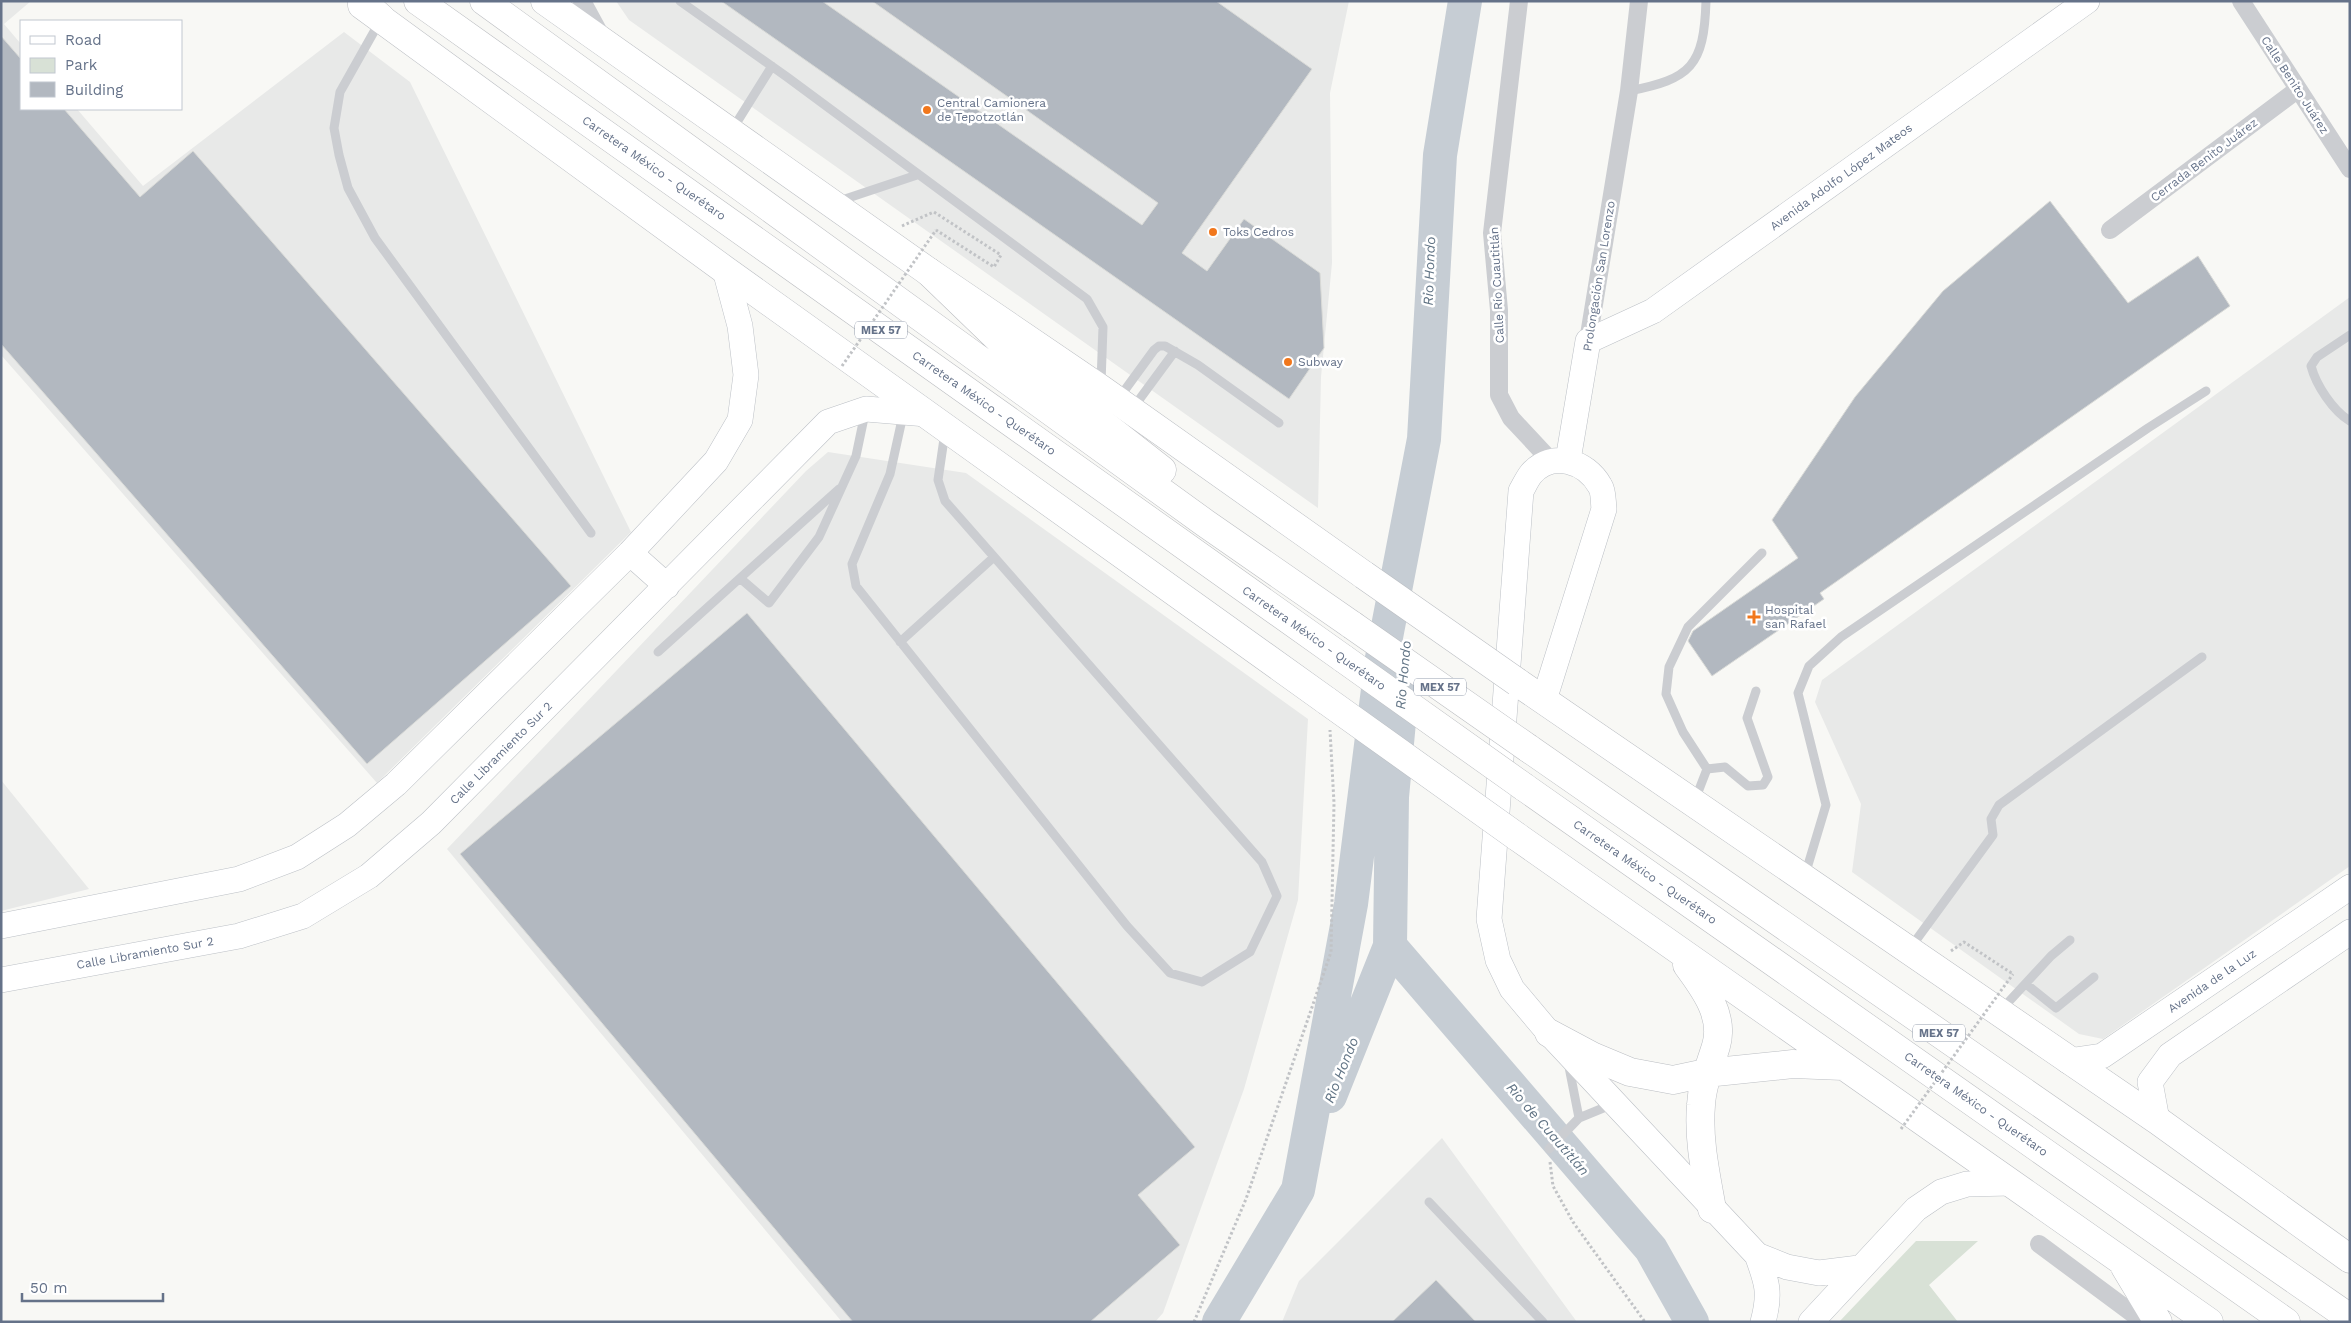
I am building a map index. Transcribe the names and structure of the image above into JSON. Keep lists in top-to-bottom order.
{
  "streets": {
    "main road": [
      "Carretera México - Querétaro",
      "Avenida Adolfo López Mateos",
      "Prolongación San Lorenzo",
      "MEX 57",
      "Calle Libramiento Sur 2",
      "Avenida de la Luz"
    ],
    "street": ["Calle Benito Juárez", "Cerrada Benito Juárez", "Calle Río Cuautitlán"]
  },
  "crossings": [
    ["Calle Benito Juárez", "Cerrada Benito Juárez"],
    ["Avenida Adolfo López Mateos", "Prolongación San Lorenzo"],
    ["Prolongación San Lorenzo", "Calle Río Cuautitlán"]
  ],
  "water": ["Rio Hondo", "Rio de Cuautitlán"],
  "places": {
    "other": ["Central Camionera de Tepotzotlán", "Toks Cedros", "Subway"],
    "health": ["Hospital san Rafael"]
  },
  "legend": ["Road", "Park", "Building"],
  "scale_bar": "50 m"
}
